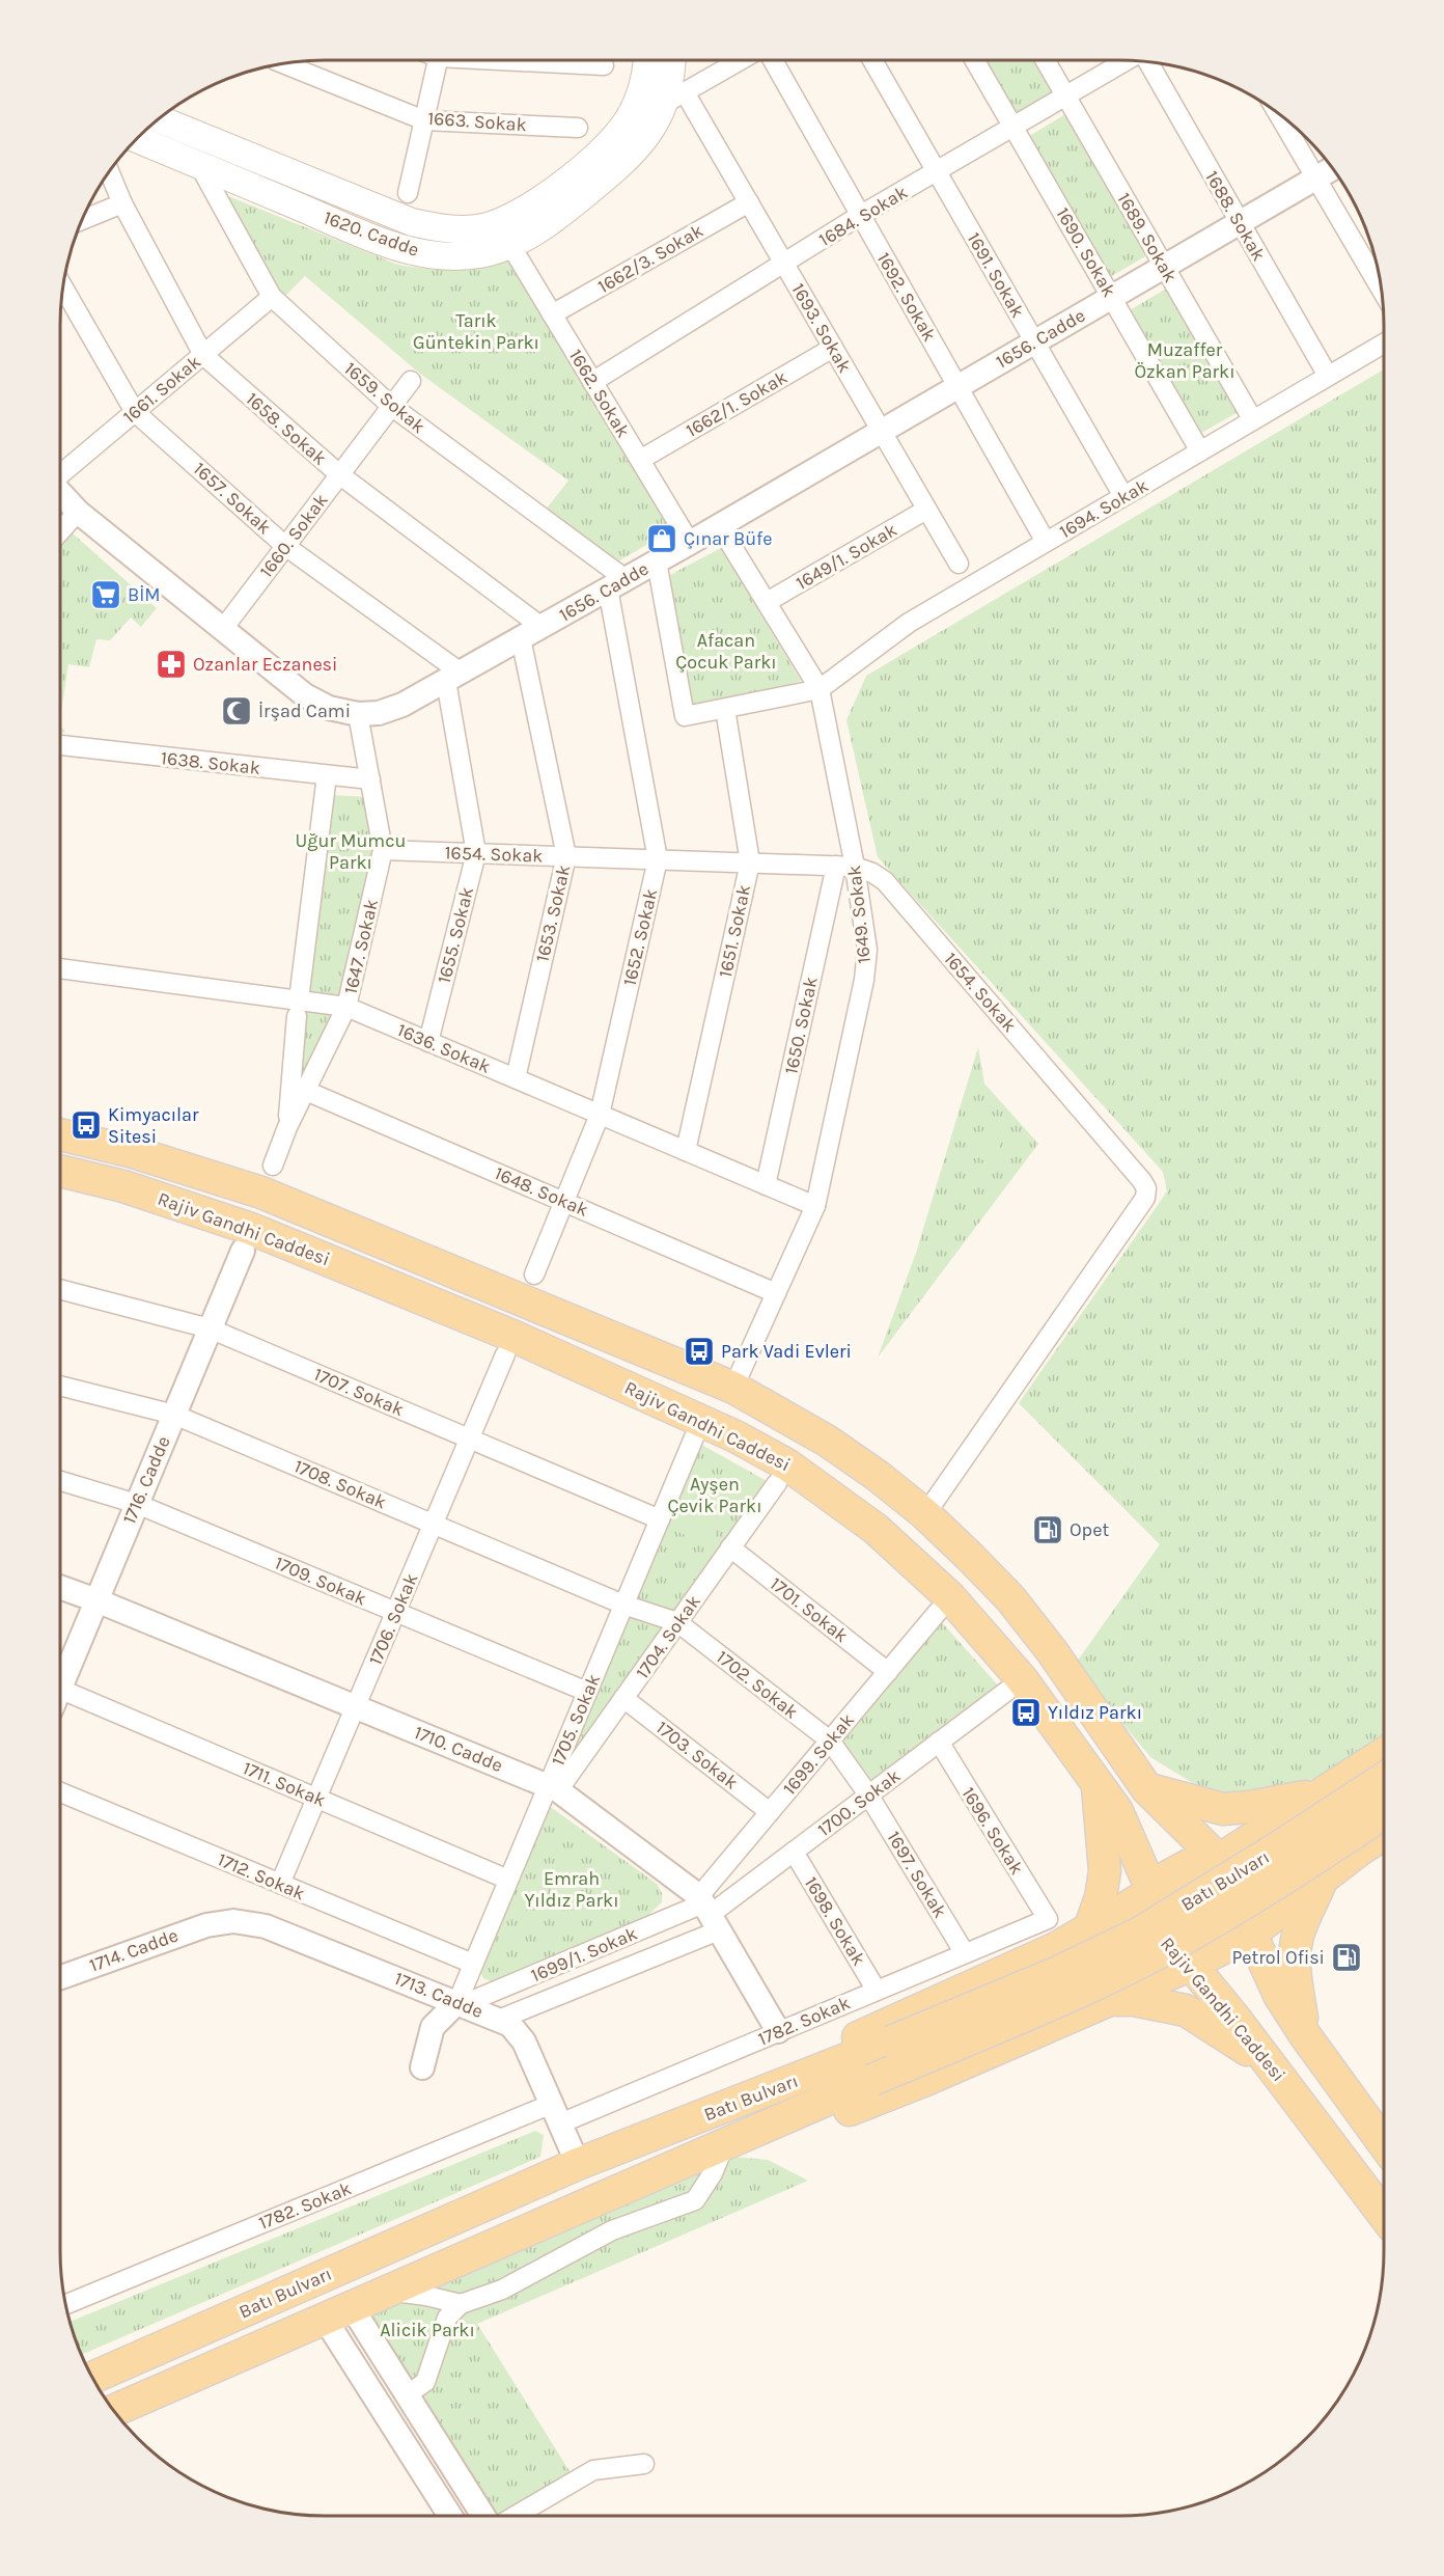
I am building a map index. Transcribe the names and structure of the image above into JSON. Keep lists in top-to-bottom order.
{
  "streets": {
    "main road": ["1620. Cadde", "Rajiv Gandhi Caddesi", "Batı Bulvarı"],
    "street": [
      "1663. Sokak",
      "1684. Sokak",
      "1688. Sokak",
      "1689. Sokak",
      "1690. Sokak",
      "1662/3. Sokak",
      "1691. Sokak",
      "1692. Sokak",
      "1693. Sokak",
      "1656. Cadde",
      "1661. Sokak",
      "1662. Sokak",
      "1659. Sokak",
      "1662/1. Sokak",
      "1658. Sokak",
      "1657. Sokak",
      "1694. Sokak",
      "1660. Sokak",
      "1649/1. Sokak",
      "1638. Sokak",
      "1654. Sokak",
      "1653. Sokak",
      "1649. Sokak",
      "1651. Sokak",
      "1655. Sokak",
      "1652. Sokak",
      "1647. Sokak",
      "1650. Sokak",
      "1636. Sokak",
      "1648. Sokak",
      "1707. Sokak",
      "1716. Cadde",
      "1708. Sokak",
      "1709. Sokak",
      "1701. Sokak",
      "1706. Sokak",
      "1704. Sokak",
      "1702. Sokak",
      "1705. Sokak",
      "1710. Cadde",
      "1699. Sokak",
      "1703. Sokak",
      "1711. Sokak",
      "1700. Sokak",
      "1696. Sokak",
      "1697. Sokak",
      "1712. Sokak",
      "1698. Sokak",
      "1714. Cadde",
      "1699/1. Sokak",
      "1713. Cadde",
      "1782. Sokak"
    ]
  },
  "crossings": [
    ["1684. Sokak", "1689. Sokak"],
    ["1684. Sokak", "1690. Sokak"],
    ["1684. Sokak", "1691. Sokak"],
    ["1684. Sokak", "1692. Sokak"],
    ["1684. Sokak", "1693. Sokak"],
    ["1684. Sokak", "1662. Sokak"],
    ["1688. Sokak", "1656. Cadde"],
    ["1688. Sokak", "1694. Sokak"],
    ["1620. Cadde", "1693. Sokak"],
    ["1620. Cadde", "1662. Sokak"],
    ["1620. Cadde", "1659. Sokak"],
    ["1689. Sokak", "1656. Cadde"],
    ["1689. Sokak", "1694. Sokak"],
    ["1690. Sokak", "1656. Cadde"],
    ["1690. Sokak", "1694. Sokak"],
    ["1662/3. Sokak", "1693. Sokak"],
    ["1662/3. Sokak", "1662. Sokak"],
    ["1691. Sokak", "1656. Cadde"],
    ["1691. Sokak", "1694. Sokak"],
    ["1692. Sokak", "1656. Cadde"],
    ["1692. Sokak", "1694. Sokak"],
    ["1693. Sokak", "1656. Cadde"],
    ["1693. Sokak", "1662/1. Sokak"],
    ["1693. Sokak", "1649/1. Sokak"],
    ["1656. Cadde", "1662. Sokak"],
    ["1656. Cadde", "1659. Sokak"],
    ["1656. Cadde", "1658. Sokak"],
    ["1656. Cadde", "1657. Sokak"],
    ["1656. Cadde", "1660. Sokak"],
    ["1656. Cadde", "1653. Sokak"],
    ["1656. Cadde", "1649. Sokak"],
    ["1656. Cadde", "1655. Sokak"],
    ["1656. Cadde", "1652. Sokak"],
    ["1656. Cadde", "1647. Sokak"],
    ["1661. Sokak", "1659. Sokak"],
    ["1661. Sokak", "1658. Sokak"],
    ["1661. Sokak", "1657. Sokak"],
    ["1662. Sokak", "1662/1. Sokak"],
    ["1659. Sokak", "1660. Sokak"],
    ["1659. Sokak", "1652. Sokak"],
    ["1658. Sokak", "1660. Sokak"],
    ["1657. Sokak", "1660. Sokak"],
    ["1657. Sokak", "1655. Sokak"],
    ["1694. Sokak", "1649. Sokak"],
    ["1649/1. Sokak", "1649. Sokak"],
    ["1638. Sokak", "1647. Sokak"],
    ["1654. Sokak", "1653. Sokak"],
    ["1654. Sokak", "1649. Sokak"],
    ["1654. Sokak", "1651. Sokak"],
    ["1654. Sokak", "1655. Sokak"],
    ["1654. Sokak", "1652. Sokak"],
    ["1654. Sokak", "1647. Sokak"],
    ["1654. Sokak", "1650. Sokak"],
    ["1654. Sokak", "Rajiv Gandhi Caddesi"],
    ["1653. Sokak", "1636. Sokak"],
    ["1649. Sokak", "1650. Sokak"],
    ["1649. Sokak", "1636. Sokak"],
    ["1649. Sokak", "1648. Sokak"],
    ["1649. Sokak", "Rajiv Gandhi Caddesi"],
    ["1651. Sokak", "1636. Sokak"],
    ["1655. Sokak", "1636. Sokak"],
    ["1652. Sokak", "1636. Sokak"],
    ["1652. Sokak", "1648. Sokak"],
    ["1647. Sokak", "1636. Sokak"],
    ["1647. Sokak", "1648. Sokak"],
    ["1650. Sokak", "1636. Sokak"],
    ["Rajiv Gandhi Caddesi", "Batı Bulvarı"],
    ["1707. Sokak", "1716. Cadde"],
    ["1707. Sokak", "1706. Sokak"],
    ["1707. Sokak", "1705. Sokak"],
    ["1716. Cadde", "1708. Sokak"],
    ["1716. Cadde", "1709. Sokak"],
    ["1716. Cadde", "1710. Cadde"],
    ["1708. Sokak", "1706. Sokak"],
    ["1708. Sokak", "1702. Sokak"],
    ["1708. Sokak", "1705. Sokak"],
    ["1709. Sokak", "1706. Sokak"],
    ["1709. Sokak", "1705. Sokak"],
    ["1701. Sokak", "1704. Sokak"],
    ["1701. Sokak", "1699. Sokak"],
    ["1706. Sokak", "1710. Cadde"],
    ["1706. Sokak", "1711. Sokak"],
    ["1706. Sokak", "1712. Sokak"],
    ["1704. Sokak", "1702. Sokak"],
    ["1704. Sokak", "1705. Sokak"],
    ["1704. Sokak", "1710. Cadde"],
    ["1704. Sokak", "1703. Sokak"],
    ["1702. Sokak", "1705. Sokak"],
    ["1702. Sokak", "1699. Sokak"],
    ["1702. Sokak", "1700. Sokak"],
    ["1702. Sokak", "1697. Sokak"],
    ["1705. Sokak", "1710. Cadde"],
    ["1705. Sokak", "1711. Sokak"],
    ["1705. Sokak", "1712. Sokak"],
    ["1705. Sokak", "1699/1. Sokak"],
    ["1705. Sokak", "1713. Cadde"],
    ["1710. Cadde", "1699. Sokak"],
    ["1710. Cadde", "1700. Sokak"],
    ["1710. Cadde", "1699/1. Sokak"],
    ["1710. Cadde", "1782. Sokak"],
    ["1699. Sokak", "1703. Sokak"],
    ["1699. Sokak", "1700. Sokak"],
    ["1699. Sokak", "1699/1. Sokak"],
    ["1700. Sokak", "1696. Sokak"],
    ["1700. Sokak", "1697. Sokak"],
    ["1700. Sokak", "1698. Sokak"],
    ["1700. Sokak", "1699/1. Sokak"],
    ["1696. Sokak", "1782. Sokak"],
    ["1697. Sokak", "1782. Sokak"],
    ["Batı Bulvarı", "1713. Cadde"],
    ["1698. Sokak", "1782. Sokak"],
    ["1714. Cadde", "1713. Cadde"],
    ["1699/1. Sokak", "1713. Cadde"],
    ["1713. Cadde", "1782. Sokak"]
  ],
  "parks": [
    "Tarık Güntekin Parkı",
    "Muzaffer Özkan Parkı",
    "Afacan Çocuk Parkı",
    "Uğur Mumcu Parkı",
    "Ayşen Çevik Parkı",
    "Emrah Yıldız Parkı",
    "Alicik Parkı"
  ],
  "places": {
    "shop": ["Çınar Büfe"],
    "supermarket": ["BİM"],
    "pharmacy": ["Ozanlar Eczanesi"],
    "mosque": ["İrşad Cami"],
    "bus stop": ["Kimyacılar Sitesi", "Park Vadi Evleri", "Yıldız Parkı"],
    "fuel station": ["Opet", "Petrol Ofisi"]
  }
}
